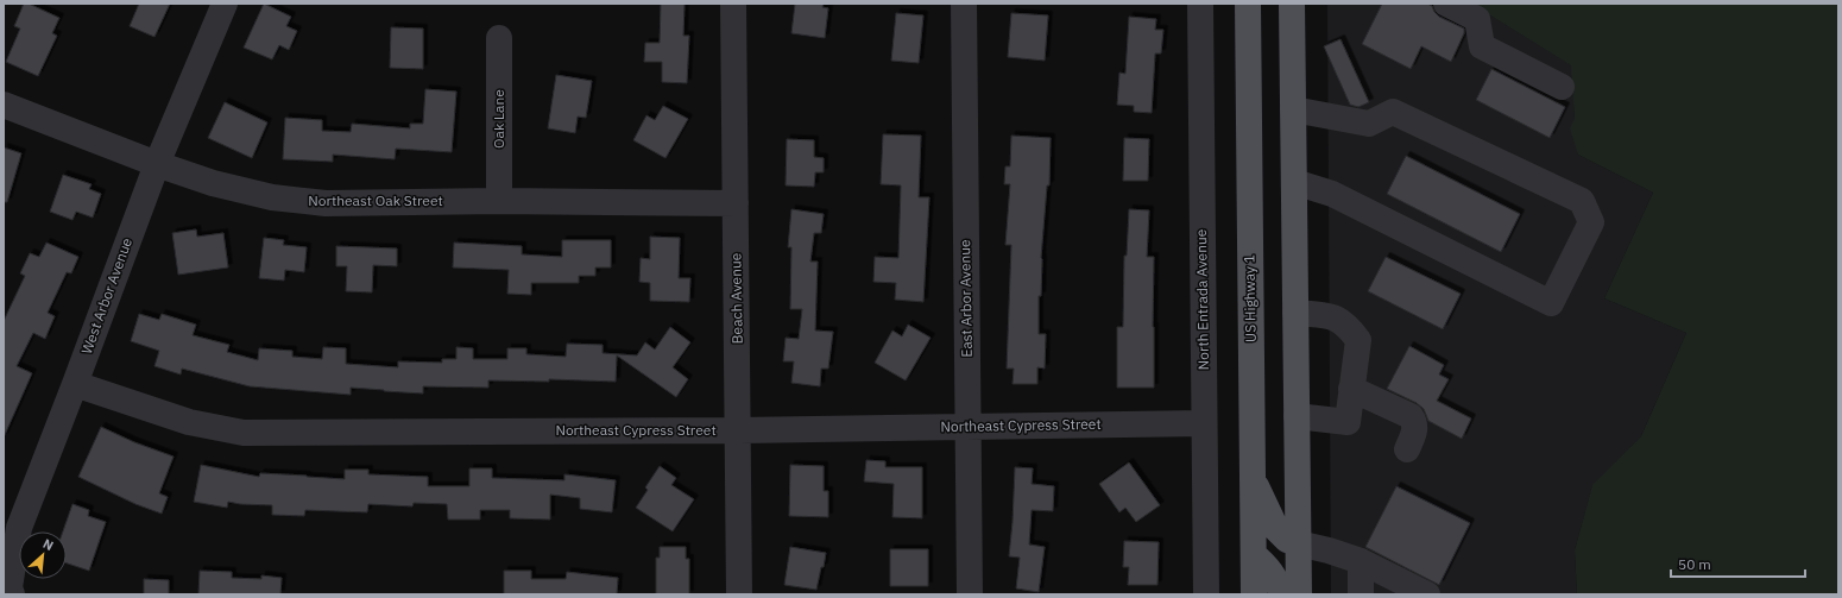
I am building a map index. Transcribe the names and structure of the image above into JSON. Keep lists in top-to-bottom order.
{
  "streets": {
    "main road": ["US Highway 1"],
    "street": [
      "Oak Lane",
      "Northeast Oak Street",
      "West Arbor Avenue",
      "Beach Avenue",
      "East Arbor Avenue",
      "North Entrada Avenue",
      "Northeast Cypress Street"
    ]
  },
  "crossings": [
    ["Oak Lane", "Northeast Oak Street"],
    ["Northeast Oak Street", "West Arbor Avenue"],
    ["Northeast Oak Street", "Beach Avenue"],
    ["West Arbor Avenue", "Northeast Cypress Street"],
    ["Beach Avenue", "Northeast Cypress Street"],
    ["East Arbor Avenue", "Northeast Cypress Street"],
    ["North Entrada Avenue", "Northeast Cypress Street"]
  ],
  "scale_bar": "50 m",
  "north": "top right"
}
